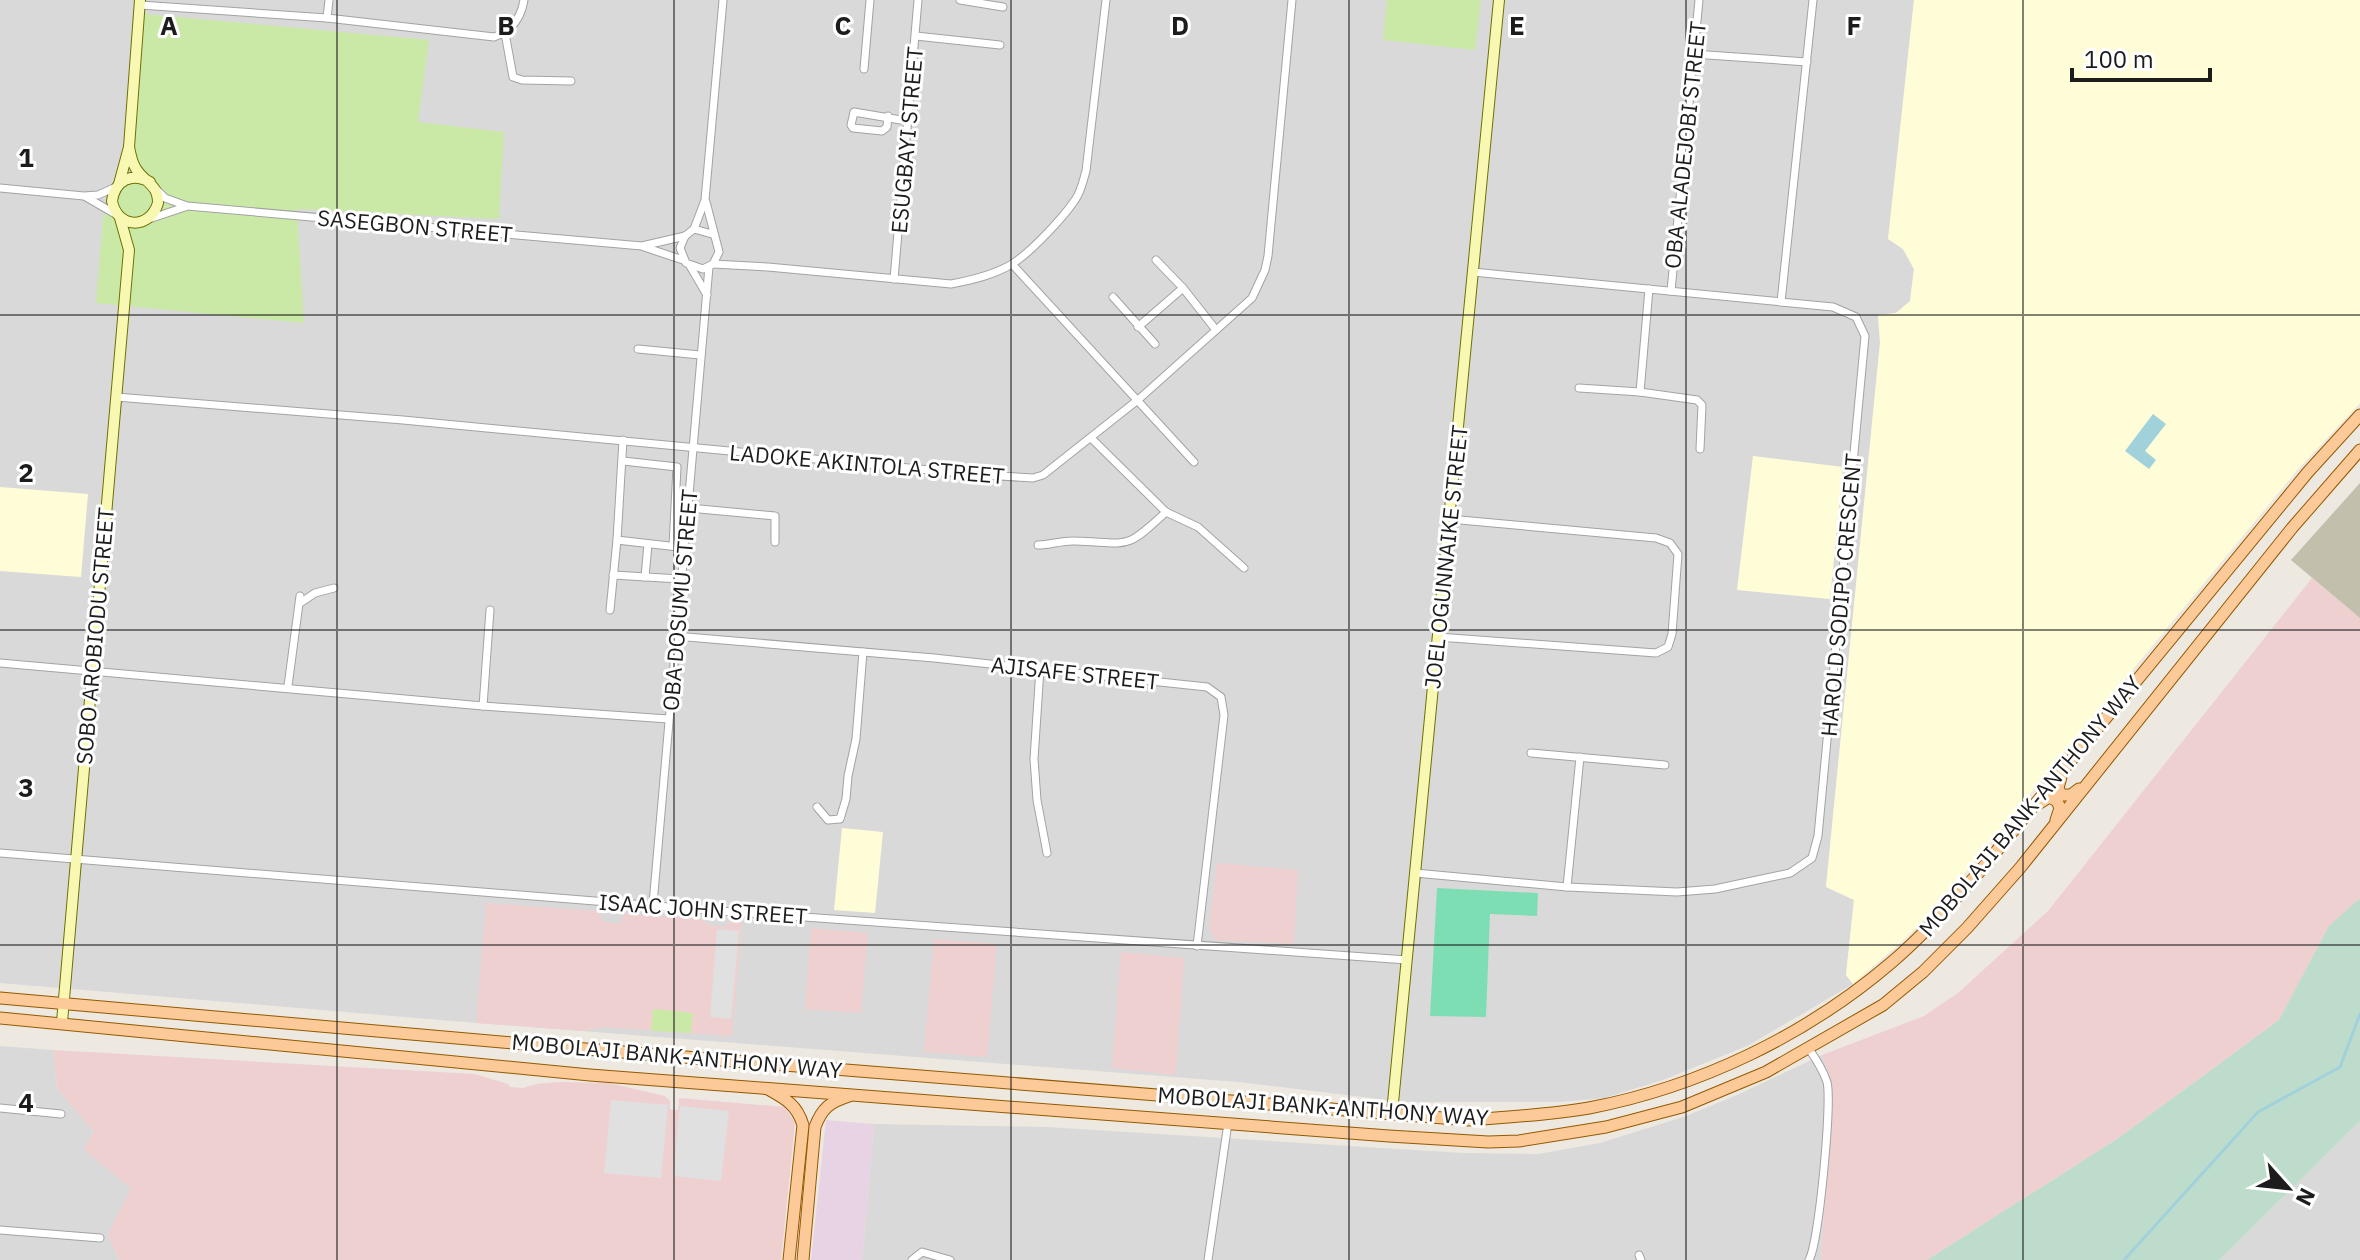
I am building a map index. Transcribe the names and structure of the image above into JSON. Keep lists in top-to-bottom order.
{
  "streets": {
    "main road": ["MOBOLAJI BANK-ANTHONY WAY"],
    "street": [
      "ESUGBAYI STREET",
      "OBA ALADEJOBI STREET",
      "SASEGBON STREET",
      "LADOKE AKINTOLA STREET",
      "JOEL OGUNNAIKE STREET",
      "HAROLD SODIPO CRESCENT",
      "OBA DOSUMU STREET",
      "SOBO AROBIODU STREET",
      "AJISAFE STREET",
      "ISAAC JOHN STREET"
    ]
  },
  "crossings": [
    ["OBA ALADEJOBI STREET", "HAROLD SODIPO CRESCENT"],
    ["SASEGBON STREET", "OBA DOSUMU STREET"],
    ["SASEGBON STREET", "SOBO AROBIODU STREET"],
    ["LADOKE AKINTOLA STREET", "OBA DOSUMU STREET"],
    ["LADOKE AKINTOLA STREET", "SOBO AROBIODU STREET"],
    ["JOEL OGUNNAIKE STREET", "HAROLD SODIPO CRESCENT"],
    ["JOEL OGUNNAIKE STREET", "MOBOLAJI BANK-ANTHONY WAY"],
    ["JOEL OGUNNAIKE STREET", "ISAAC JOHN STREET"],
    ["OBA DOSUMU STREET", "AJISAFE STREET"],
    ["OBA DOSUMU STREET", "ISAAC JOHN STREET"],
    ["SOBO AROBIODU STREET", "MOBOLAJI BANK-ANTHONY WAY"],
    ["SOBO AROBIODU STREET", "ISAAC JOHN STREET"],
    ["AJISAFE STREET", "ISAAC JOHN STREET"]
  ],
  "scale_bar": "100 m",
  "north": "bottom right",
  "grid": {
    "columns": [
      "A",
      "B",
      "C",
      "D",
      "E",
      "F"
    ],
    "rows": [
      "1",
      "2",
      "3",
      "4"
    ]
  }
}
